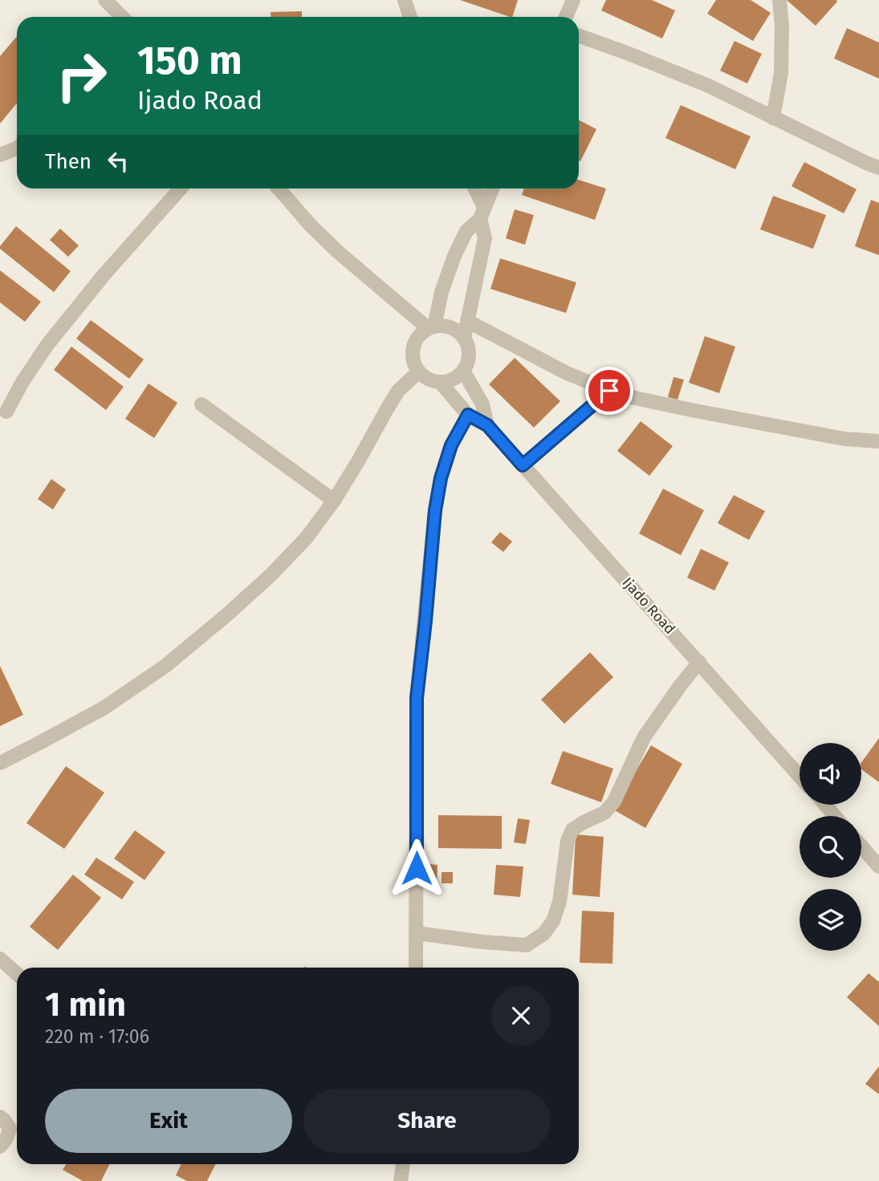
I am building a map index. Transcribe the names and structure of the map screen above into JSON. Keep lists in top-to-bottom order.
{
  "streets": {
    "street": ["Ijado Road"]
  },
  "page": {
    "turn": ["150 m", "Ijado Road"],
    "then": "Then",
    "heading": ["1 min", "220 m · 17:06"],
    "buttons": ["Exit", "Share"]
  }
}
